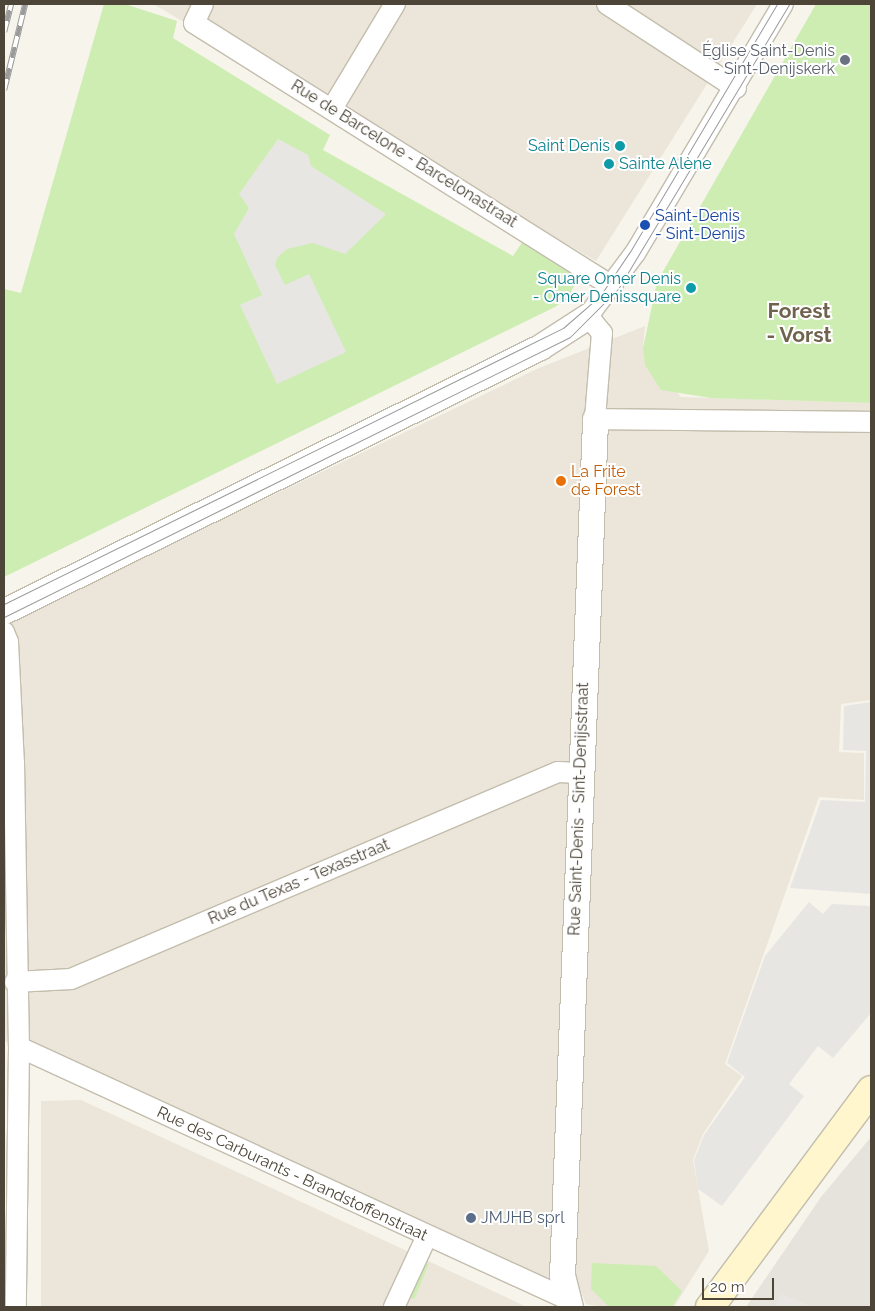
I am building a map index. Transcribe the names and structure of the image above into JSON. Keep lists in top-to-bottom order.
{
  "streets": {
    "street": [
      "Rue de Barcelone - Barcelonastraat",
      "Rue Saint-Denis - Sint-Denijsstraat",
      "Rue du Texas - Texasstraat",
      "Rue des Carburants - Brandstoffenstraat"
    ]
  },
  "crossings": [
    ["Rue Saint-Denis - Sint-Denijsstraat", "Rue du Texas - Texasstraat"],
    ["Rue Saint-Denis - Sint-Denijsstraat", "Rue des Carburants - Brandstoffenstraat"]
  ],
  "districts": ["Forest - Vorst"],
  "places": [
    "Église Saint-Denis - Sint-Denijskerk",
    "Saint Denis",
    "Sainte Alène",
    "Saint-Denis - Sint-Denijs",
    "Square Omer Denis - Omer Denissquare",
    "La Frite de Forest",
    "JMJHB sprl"
  ],
  "scale_bar": "20 m"
}
